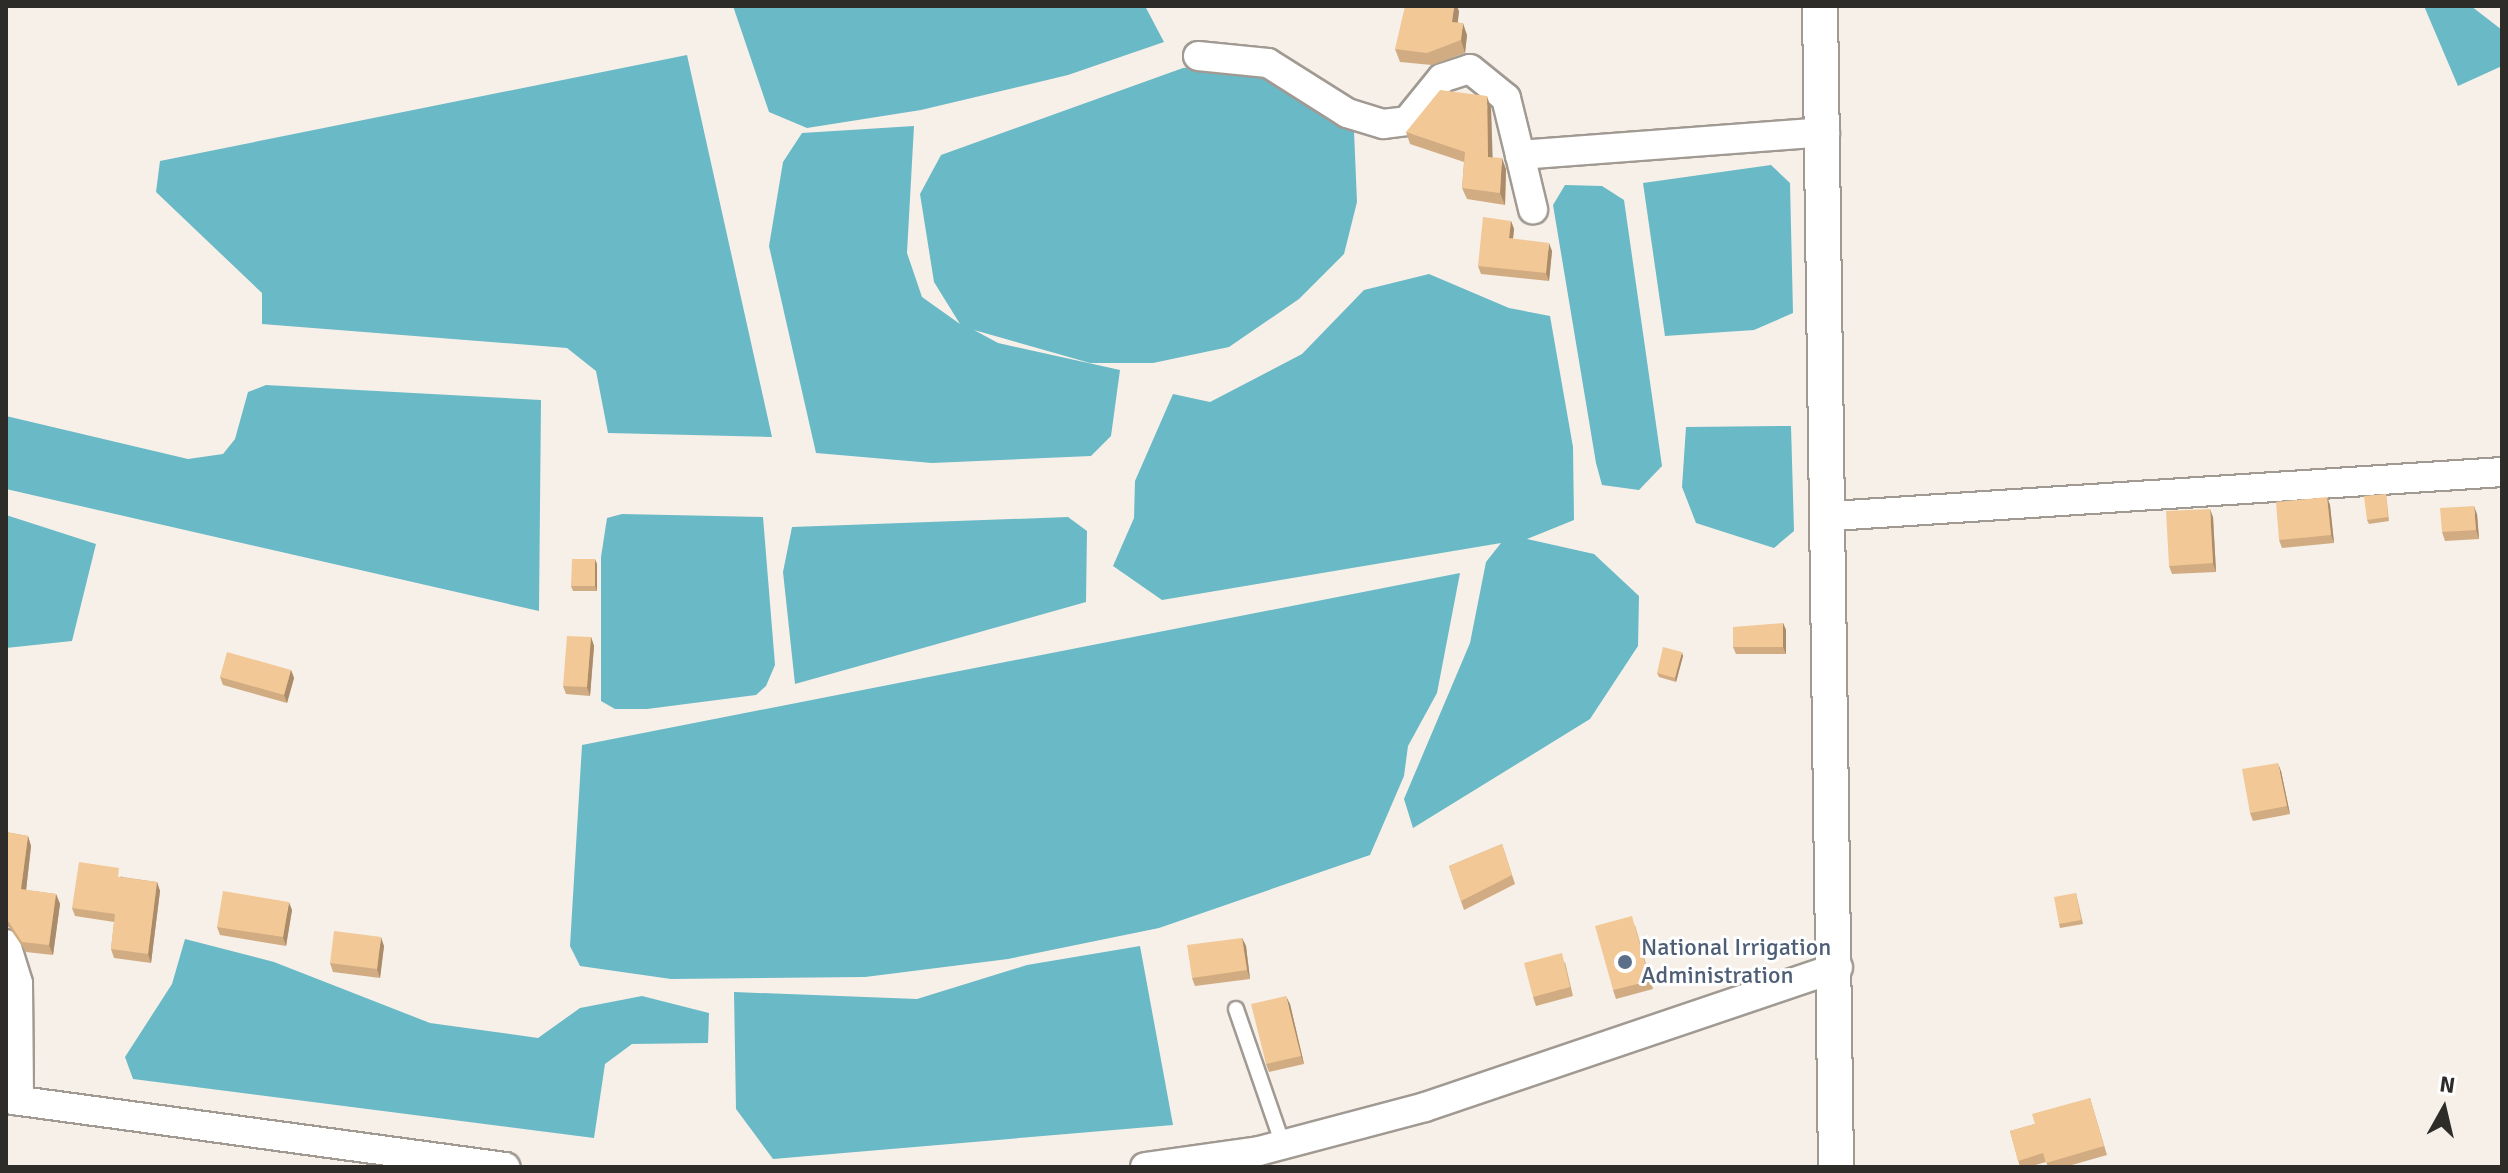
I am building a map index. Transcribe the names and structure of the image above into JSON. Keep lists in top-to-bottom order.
{
  "places": ["National Irrigation Administration"],
  "north": "top"
}
